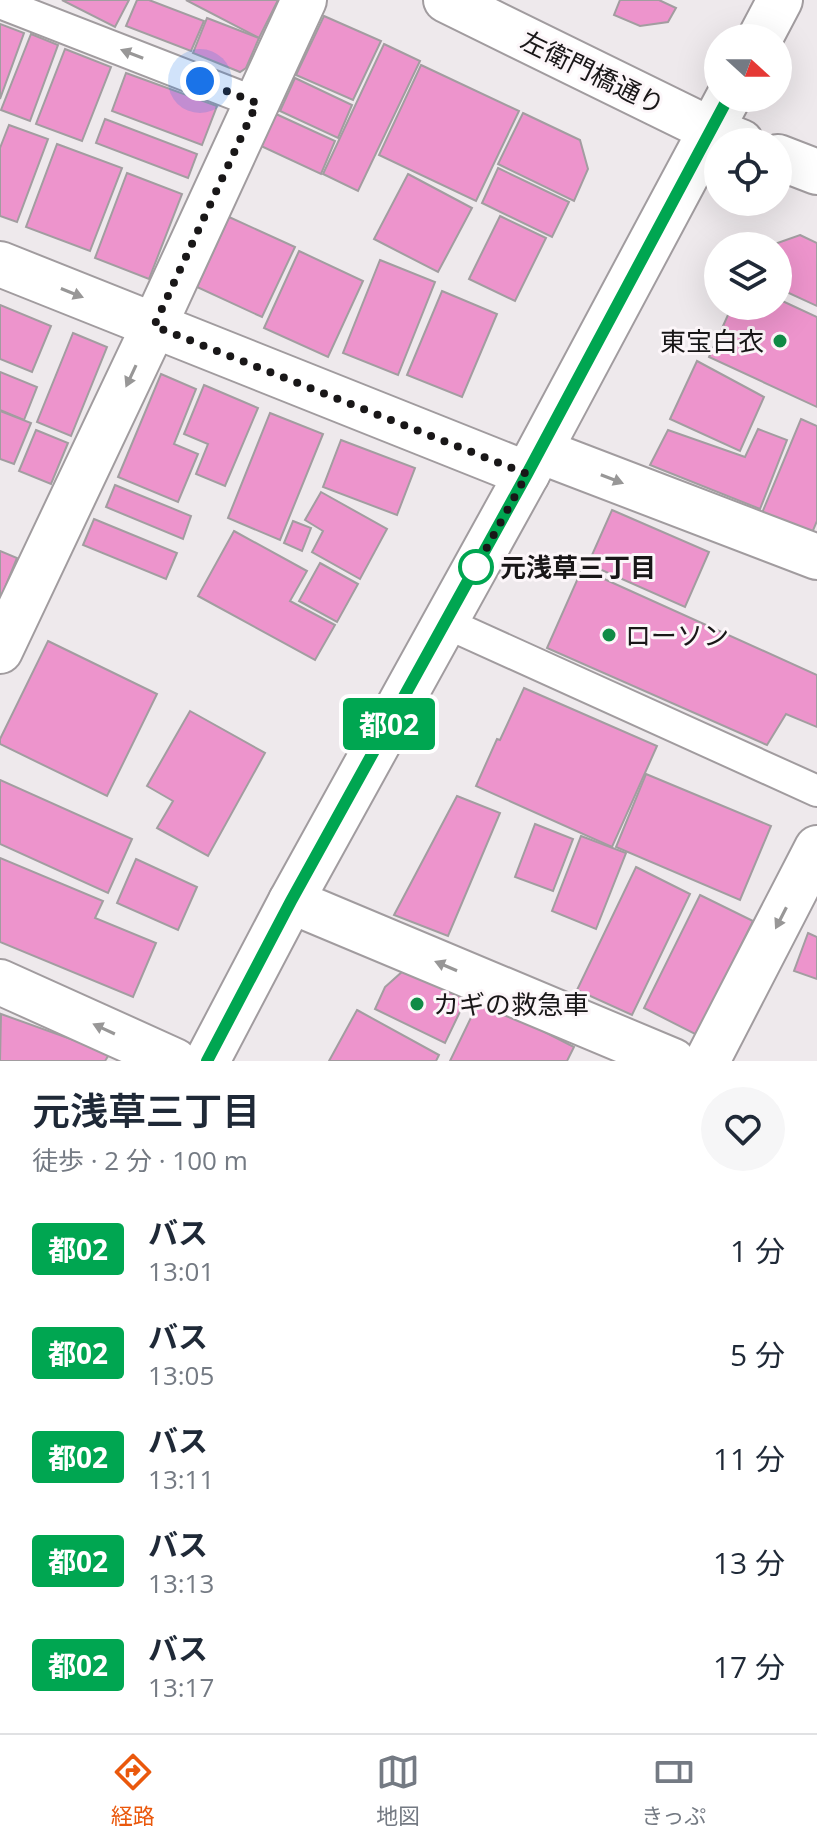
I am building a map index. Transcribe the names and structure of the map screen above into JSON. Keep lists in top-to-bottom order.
{
  "streets": {
    "street": ["左衛門橋通り"]
  },
  "places": [
    "東宝白衣",
    "元浅草三丁目",
    "ローソン",
    "カギの救急車"
  ],
  "lines": ["bus line 都02"],
  "north": "right",
  "page": {
    "on_map": "都02",
    "heading": ["元浅草三丁目", "徒歩 · 2 分 · 100 m"],
    "list": [
      {
        "mark": "都02",
        "name": "バス",
        "note": "13:01",
        "value": "1 分"
      },
      {
        "mark": "都02",
        "name": "バス",
        "note": "13:05",
        "value": "5 分"
      },
      {
        "mark": "都02",
        "name": "バス",
        "note": "13:11",
        "value": "11 分"
      },
      {
        "mark": "都02",
        "name": "バス",
        "note": "13:13",
        "value": "13 分"
      },
      {
        "mark": "都02",
        "name": "バス",
        "note": "13:17",
        "value": "17 分"
      }
    ],
    "tabs": ["経路", "地図", "きっぷ"]
  }
}
